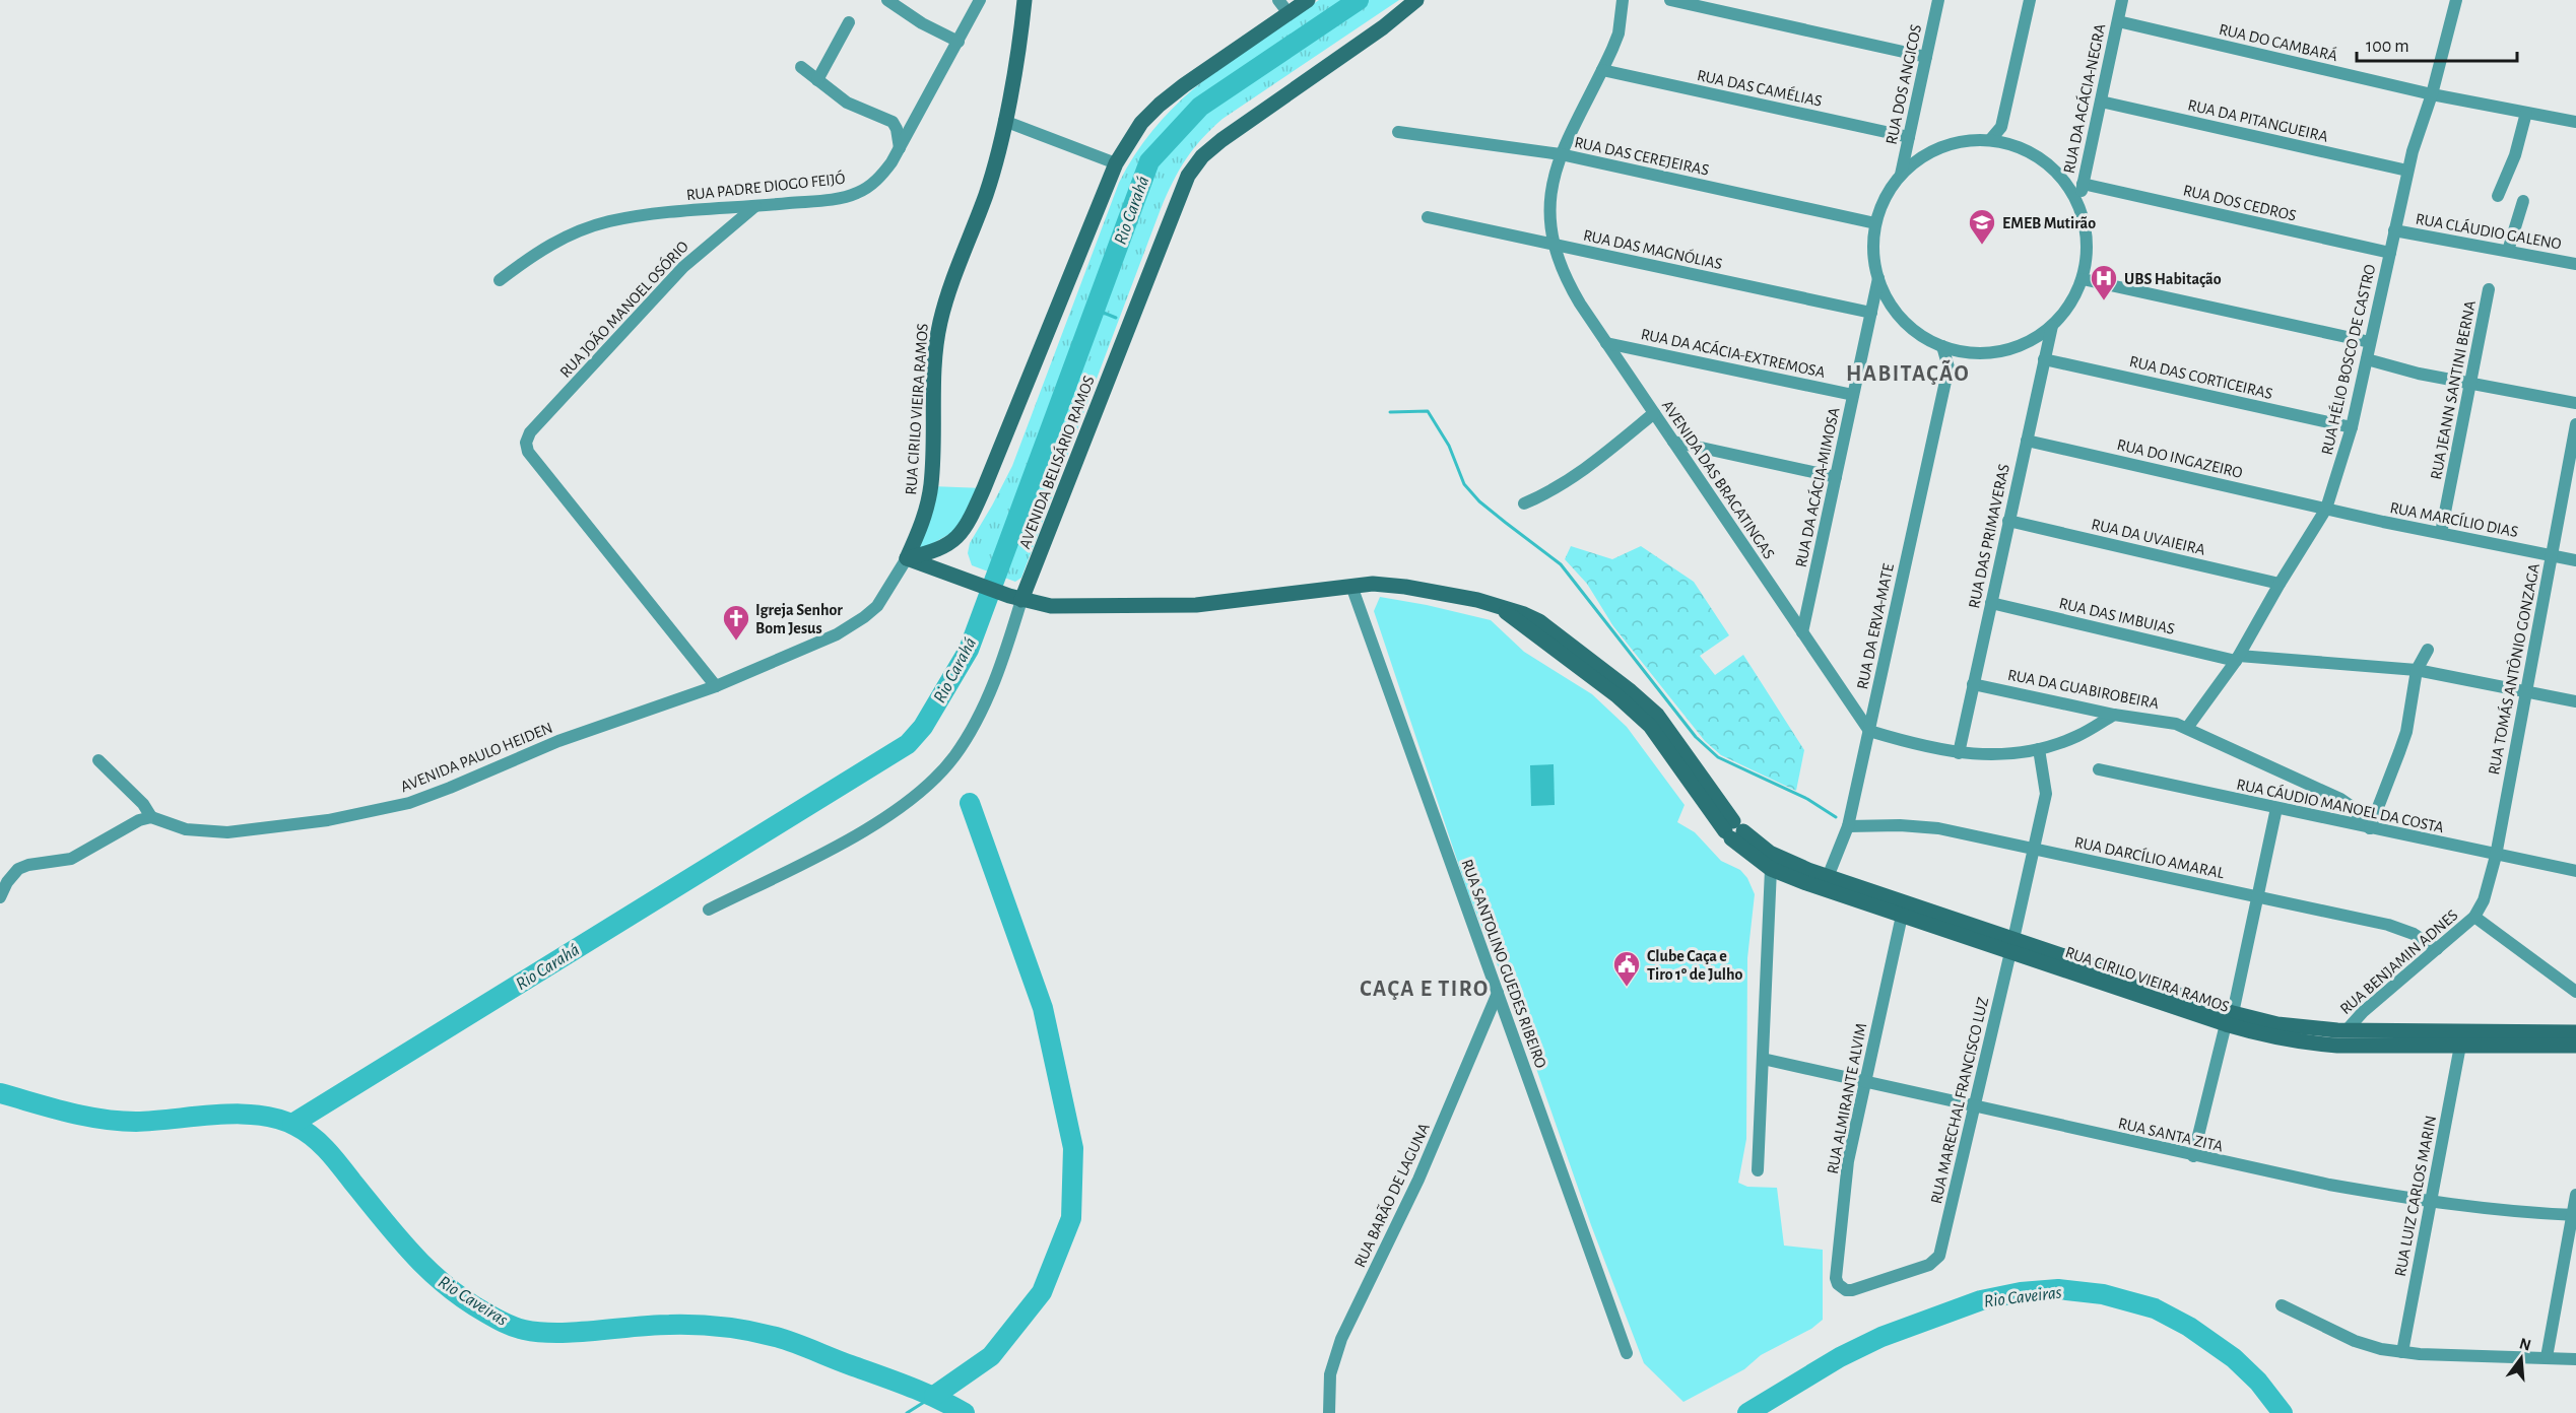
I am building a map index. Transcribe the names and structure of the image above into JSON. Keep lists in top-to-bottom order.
{
  "streets": {
    "main road": ["RUA CIRILO VIEIRA RAMOS", "AVENIDA BELISÁRIO RAMOS"],
    "street": [
      "RUA DO CAMBARÁ",
      "RUA DOS ANGICOS",
      "RUA DAS CAMÉLIAS",
      "RUA DA ACÁCIA-NEGRA",
      "RUA DA PITANGUEIRA",
      "RUA DAS CEREJEIRAS",
      "RUA PADRE DIOGO FEIJÓ",
      "RUA DOS CEDROS",
      "RUA CLÁUDIO GALENO",
      "RUA DAS MAGNÓLIAS",
      "RUA JOÃO MANOEL OSÓRIO",
      "RUA DA ACÁCIA-EXTREMOSA",
      "RUA HÉLIO BOSCO DE CASTRO",
      "RUA DAS CORTICEIRAS",
      "RUA JEANN SANTINI BERNA",
      "RUA DO INGAZEIRO",
      "AVENIDA DAS BRACATINGAS",
      "RUA DA ACÁCIA-MIMOSA",
      "RUA MARCÍLIO DIAS",
      "RUA DAS PRIMAVERAS",
      "RUA DA UVAIEIRA",
      "RUA DAS IMBUIAS",
      "RUA DA ERVA-MATE",
      "RUA TOMÁS ANTÔNIO GONZAGA",
      "RUA DA GUABIROBEIRA",
      "AVENIDA PAULO HEIDEN",
      "RUA CÁUDIO MANOEL DA COSTA",
      "RUA DARCÍLIO AMARAL",
      "RUA BENJAMIN ADNES",
      "RUA SANTOLINO GUEDES RIBEIRO",
      "RUA ALMIRANTE ALVIM",
      "RUA MARECHAL FRANCISCO LUZ",
      "RUA SANTA ZITA",
      "RUA BARÃO DE LAGUNA",
      "RUA LUIZ CARLOS MARIN"
    ]
  },
  "crossings": [
    ["RUA DO CAMBARÁ", "RUA DA ACÁCIA-NEGRA"],
    ["RUA DO CAMBARÁ", "RUA HÉLIO BOSCO DE CASTRO"],
    ["RUA DOS ANGICOS", "RUA DAS CAMÉLIAS"],
    ["RUA DOS ANGICOS", "RUA DA ACÁCIA-NEGRA"],
    ["RUA DOS ANGICOS", "RUA DAS CEREJEIRAS"],
    ["RUA DOS ANGICOS", "RUA DA ACÁCIA-MIMOSA"],
    ["RUA DOS ANGICOS", "RUA DAS PRIMAVERAS"],
    ["RUA DOS ANGICOS", "RUA DA ERVA-MATE"],
    ["RUA DAS CAMÉLIAS", "AVENIDA DAS BRACATINGAS"],
    ["RUA DA ACÁCIA-NEGRA", "RUA DA PITANGUEIRA"],
    ["RUA DA ACÁCIA-NEGRA", "RUA DAS CEREJEIRAS"],
    ["RUA DA ACÁCIA-NEGRA", "RUA DOS CEDROS"],
    ["RUA DA ACÁCIA-NEGRA", "RUA DA ACÁCIA-MIMOSA"],
    ["RUA DA ACÁCIA-NEGRA", "RUA DAS PRIMAVERAS"],
    ["RUA DA ACÁCIA-NEGRA", "RUA DA ERVA-MATE"],
    ["RUA DA PITANGUEIRA", "RUA HÉLIO BOSCO DE CASTRO"],
    ["RUA DAS CEREJEIRAS", "AVENIDA DAS BRACATINGAS"],
    ["RUA DAS CEREJEIRAS", "RUA DA ACÁCIA-MIMOSA"],
    ["RUA DAS CEREJEIRAS", "RUA DAS PRIMAVERAS"],
    ["RUA DAS CEREJEIRAS", "RUA DA ERVA-MATE"],
    ["RUA PADRE DIOGO FEIJÓ", "RUA JOÃO MANOEL OSÓRIO"],
    ["RUA DOS CEDROS", "RUA HÉLIO BOSCO DE CASTRO"],
    ["RUA CLÁUDIO GALENO", "RUA HÉLIO BOSCO DE CASTRO"],
    ["RUA DAS MAGNÓLIAS", "AVENIDA DAS BRACATINGAS"],
    ["RUA DAS MAGNÓLIAS", "RUA DA ACÁCIA-MIMOSA"],
    ["RUA JOÃO MANOEL OSÓRIO", "AVENIDA PAULO HEIDEN"],
    ["RUA DA ACÁCIA-EXTREMOSA", "AVENIDA DAS BRACATINGAS"],
    ["RUA DA ACÁCIA-EXTREMOSA", "RUA DA ACÁCIA-MIMOSA"],
    ["RUA HÉLIO BOSCO DE CASTRO", "RUA DAS CORTICEIRAS"],
    ["RUA HÉLIO BOSCO DE CASTRO", "RUA DO INGAZEIRO"],
    ["RUA HÉLIO BOSCO DE CASTRO", "RUA MARCÍLIO DIAS"],
    ["RUA HÉLIO BOSCO DE CASTRO", "RUA DA UVAIEIRA"],
    ["RUA HÉLIO BOSCO DE CASTRO", "RUA DAS IMBUIAS"],
    ["RUA HÉLIO BOSCO DE CASTRO", "RUA DA GUABIROBEIRA"],
    ["RUA DAS CORTICEIRAS", "RUA DAS PRIMAVERAS"],
    ["RUA JEANN SANTINI BERNA", "RUA MARCÍLIO DIAS"],
    ["RUA CIRILO VIEIRA RAMOS", "AVENIDA BELISÁRIO RAMOS"],
    ["RUA CIRILO VIEIRA RAMOS", "RUA DA ERVA-MATE"],
    ["RUA CIRILO VIEIRA RAMOS", "AVENIDA PAULO HEIDEN"],
    ["RUA CIRILO VIEIRA RAMOS", "RUA BENJAMIN ADNES"],
    ["RUA CIRILO VIEIRA RAMOS", "RUA SANTOLINO GUEDES RIBEIRO"],
    ["RUA CIRILO VIEIRA RAMOS", "RUA ALMIRANTE ALVIM"],
    ["RUA CIRILO VIEIRA RAMOS", "RUA MARECHAL FRANCISCO LUZ"],
    ["RUA CIRILO VIEIRA RAMOS", "RUA LUIZ CARLOS MARIN"],
    ["RUA DO INGAZEIRO", "RUA MARCÍLIO DIAS"],
    ["RUA DO INGAZEIRO", "RUA DAS PRIMAVERAS"],
    ["AVENIDA DAS BRACATINGAS", "RUA DA ACÁCIA-MIMOSA"],
    ["AVENIDA DAS BRACATINGAS", "RUA DA ERVA-MATE"],
    ["RUA DA ACÁCIA-MIMOSA", "RUA DAS PRIMAVERAS"],
    ["RUA DA ACÁCIA-MIMOSA", "RUA DA ERVA-MATE"],
    ["RUA MARCÍLIO DIAS", "RUA TOMÁS ANTÔNIO GONZAGA"],
    ["RUA DAS PRIMAVERAS", "RUA DA UVAIEIRA"],
    ["RUA DAS PRIMAVERAS", "RUA DAS IMBUIAS"],
    ["RUA DAS PRIMAVERAS", "RUA DA ERVA-MATE"],
    ["RUA DAS PRIMAVERAS", "RUA DA GUABIROBEIRA"],
    ["RUA DAS IMBUIAS", "RUA TOMÁS ANTÔNIO GONZAGA"],
    ["RUA DA ERVA-MATE", "RUA DARCÍLIO AMARAL"],
    ["RUA TOMÁS ANTÔNIO GONZAGA", "RUA CÁUDIO MANOEL DA COSTA"],
    ["RUA TOMÁS ANTÔNIO GONZAGA", "RUA BENJAMIN ADNES"],
    ["RUA DA GUABIROBEIRA", "RUA CÁUDIO MANOEL DA COSTA"],
    ["RUA DARCÍLIO AMARAL", "RUA BENJAMIN ADNES"],
    ["RUA DARCÍLIO AMARAL", "RUA MARECHAL FRANCISCO LUZ"],
    ["RUA SANTOLINO GUEDES RIBEIRO", "RUA BARÃO DE LAGUNA"],
    ["RUA ALMIRANTE ALVIM", "RUA MARECHAL FRANCISCO LUZ"],
    ["RUA ALMIRANTE ALVIM", "RUA SANTA ZITA"],
    ["RUA MARECHAL FRANCISCO LUZ", "RUA SANTA ZITA"],
    ["RUA SANTA ZITA", "RUA LUIZ CARLOS MARIN"]
  ],
  "districts": ["HABITAÇÃO", "CAÇA E TIRO"],
  "water": ["Rio Carahá", "Rio Caveiras"],
  "places": {
    "school or university": ["EMEB Mutirão"],
    "hospital": ["UBS Habitação"],
    "church": ["Igreja Senhor Bom Jesus"],
    "public building": ["Clube Caça e Tiro 1º de Julho"]
  },
  "scale_bar": "100 m",
  "north": "top"
}
